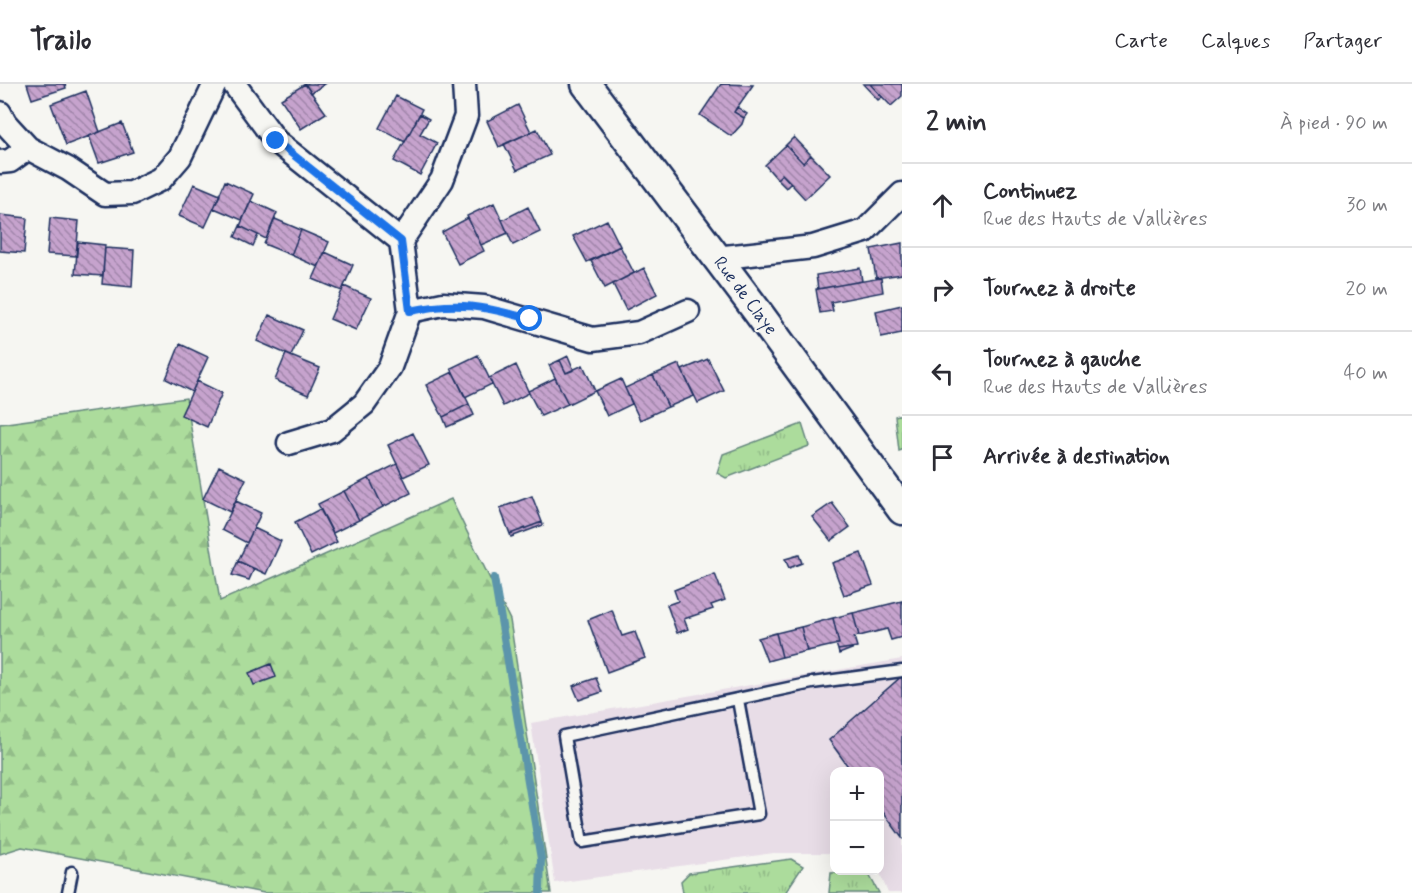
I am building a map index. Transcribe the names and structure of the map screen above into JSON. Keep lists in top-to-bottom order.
{
  "streets": {
    "street": ["Rue de Claye"]
  },
  "page": {
    "header": "Trailo",
    "nav": ["Carte", "Calques", "Partager"],
    "heading": ["2 min", "À pied · 90 m"],
    "list": [
      ["Continuez", "Rue des Hauts de Vallières", "30 m"],
      ["Tournez à droite", "20 m"],
      ["Tournez à gauche", "Rue des Hauts de Vallières", "40 m"],
      "Arrivée à destination"
    ],
    "map_buttons": ["+", "−"]
  }
}
